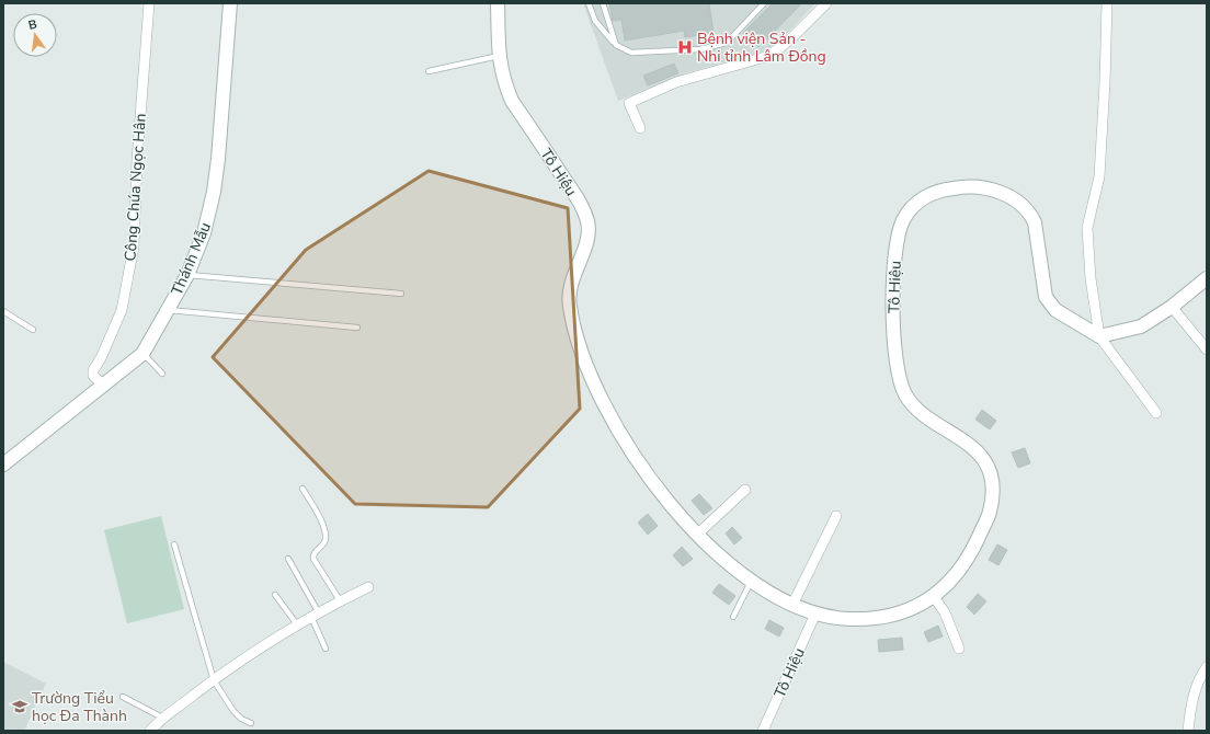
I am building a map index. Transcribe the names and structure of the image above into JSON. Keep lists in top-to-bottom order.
{
  "streets": {
    "street": ["Tô Hiệu", "Công Chúa Ngọc Hân", "Thánh Mẫu"]
  },
  "crossings": [
    ["Công Chúa Ngọc Hân", "Thánh Mẫu"]
  ],
  "places": {
    "hospital": ["Bệnh viện Sản - Nhi tỉnh Lâm Đồng"],
    "school or university": ["Trường Tiểu học Đa Thành"]
  },
  "north": "top"
}
